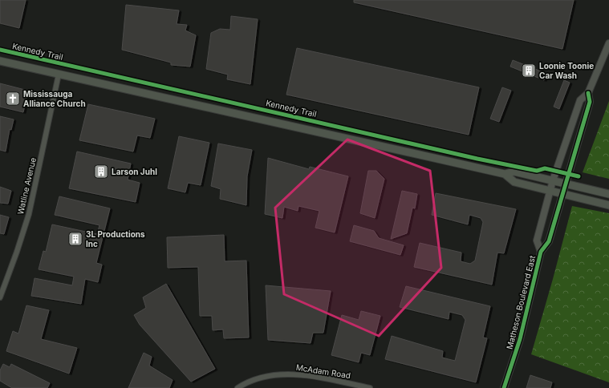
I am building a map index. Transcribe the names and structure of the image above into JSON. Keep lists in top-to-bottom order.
{
  "streets": {
    "street": ["Watline Avenue", "Matheson Boulevard East", "McAdam Road"],
    "cycle path": ["Kennedy Trail"]
  },
  "places": {
    "building": ["Loonie Toonie Car Wash", "Larson Juhl", "3L Productions Inc"],
    "church": ["Mississauga Alliance Church"]
  }
}
